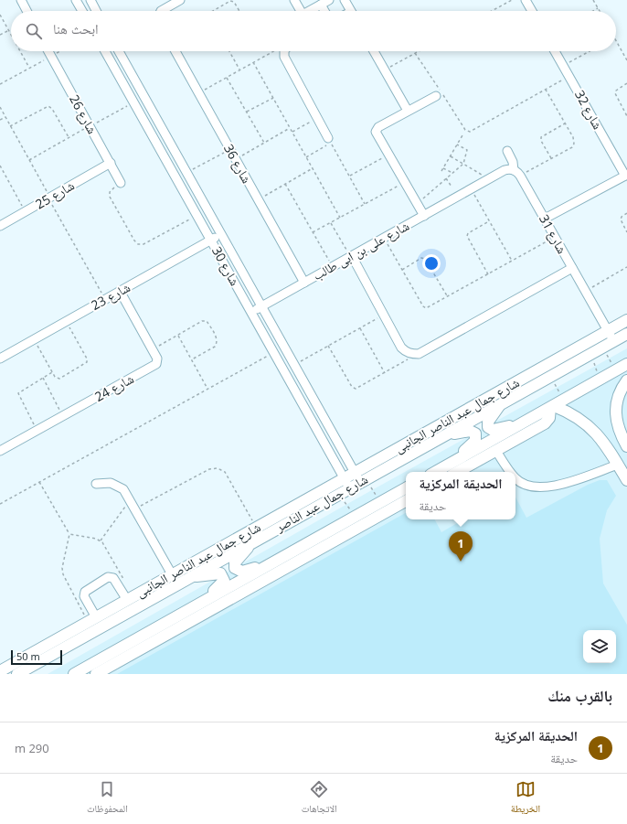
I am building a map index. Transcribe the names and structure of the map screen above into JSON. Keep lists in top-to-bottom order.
{
  "streets": {
    "main road": ["شارع جمال عبد الناصر الجانبى", "شارع جمال عبد الناصر"],
    "street": [
      "شارع 32",
      "شارع 26",
      "شارع 36",
      "شارع 25",
      "شارع 31",
      "شارع على بن ابى طالب",
      "شارع 30",
      "شارع 23",
      "شارع 24"
    ]
  },
  "crossings": [
    ["شارع 32", "شارع 31"],
    ["شارع 26", "شارع 25"],
    ["شارع 36", "شارع على بن ابى طالب"],
    ["شارع 31", "شارع جمال عبد الناصر الجانبى"],
    ["شارع 31", "شارع جمال عبد الناصر"],
    ["شارع على بن ابى طالب", "شارع 30"],
    ["شارع 30", "شارع 23"],
    ["شارع 30", "شارع جمال عبد الناصر الجانبى"],
    ["شارع 30", "شارع جمال عبد الناصر"],
    ["شارع 23", "شارع 24"],
    ["شارع جمال عبد الناصر الجانبى", "شارع جمال عبد الناصر"]
  ],
  "scale_bar": "50 m",
  "page": {
    "search": "ابحث هنا",
    "popup": ["الحديقة المركزية", "حديقة"],
    "pins": "1",
    "scale": "50 m",
    "heading": "بالقرب منك",
    "list": [
      {
        "mark": "1",
        "name": "الحديقة المركزية",
        "note": "حديقة",
        "value": "290 m"
      }
    ],
    "nav": ["الخريطة", "الاتجاهات", "المحفوظات"]
  }
}
